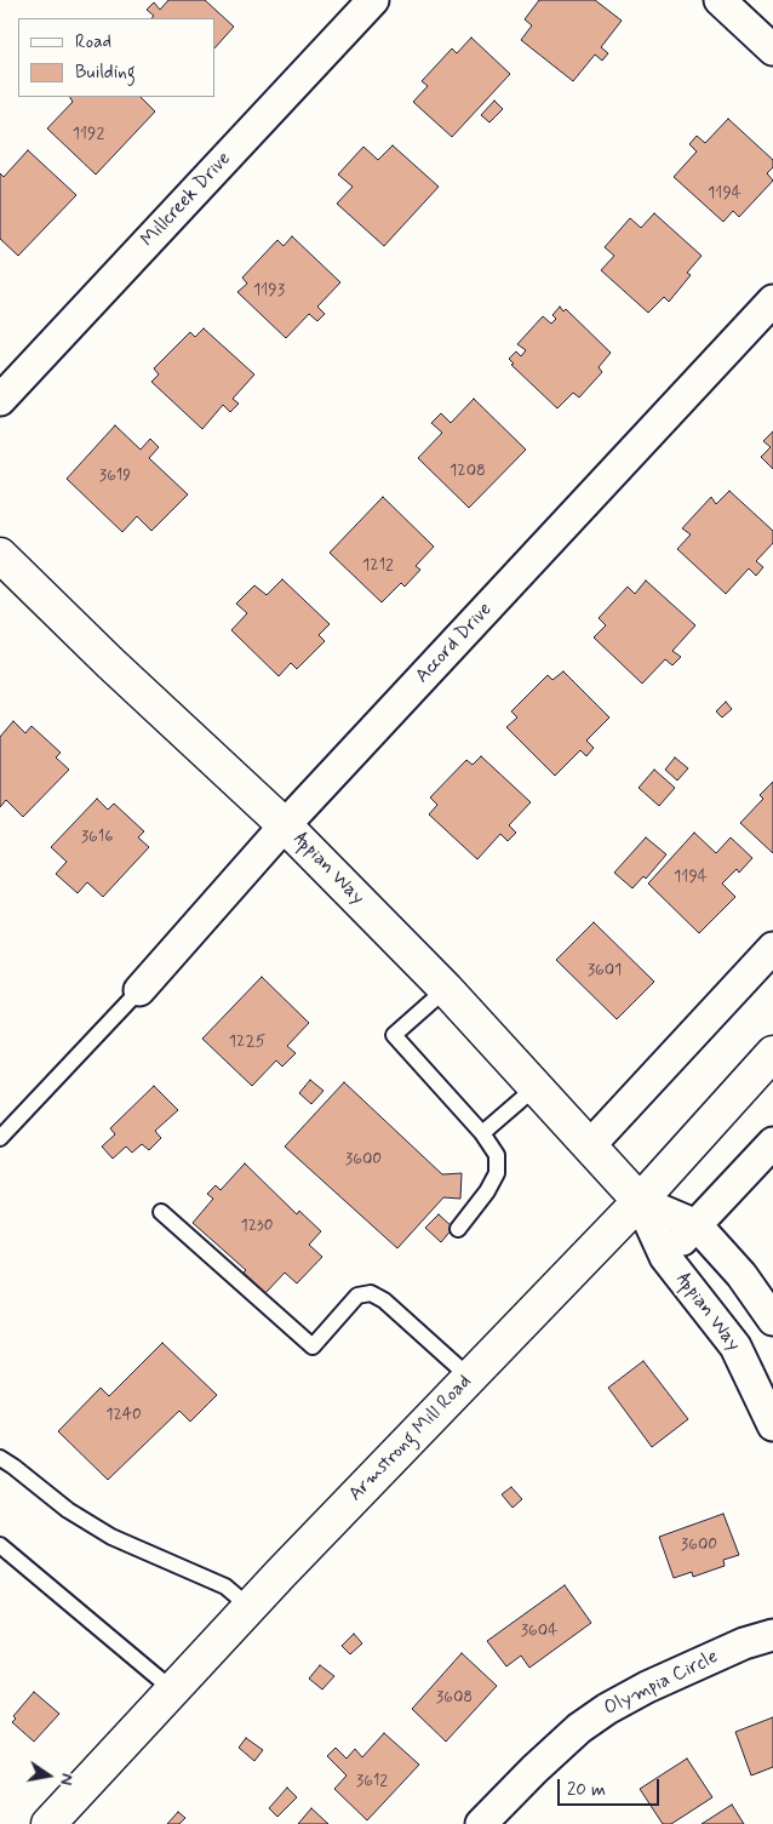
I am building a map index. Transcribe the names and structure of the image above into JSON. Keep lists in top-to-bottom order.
{
  "streets": {
    "main road": ["Appian Way", "Armstrong Mill Road"],
    "street": ["Millcreek Drive", "Accord Drive", "Olympia Circle"]
  },
  "crossings": [
    ["Accord Drive", "Appian Way"],
    ["Appian Way", "Armstrong Mill Road"]
  ],
  "house_numbers": [
    "1192",
    "1194",
    "1193",
    "1208",
    "3619",
    "1212",
    "3616",
    "1194",
    "3601",
    "1225",
    "3600",
    "1230",
    "1240",
    "3600",
    "3604",
    "3608",
    "3612"
  ],
  "legend": ["Road", "Building"],
  "scale_bar": "20 m",
  "north": "right"
}
